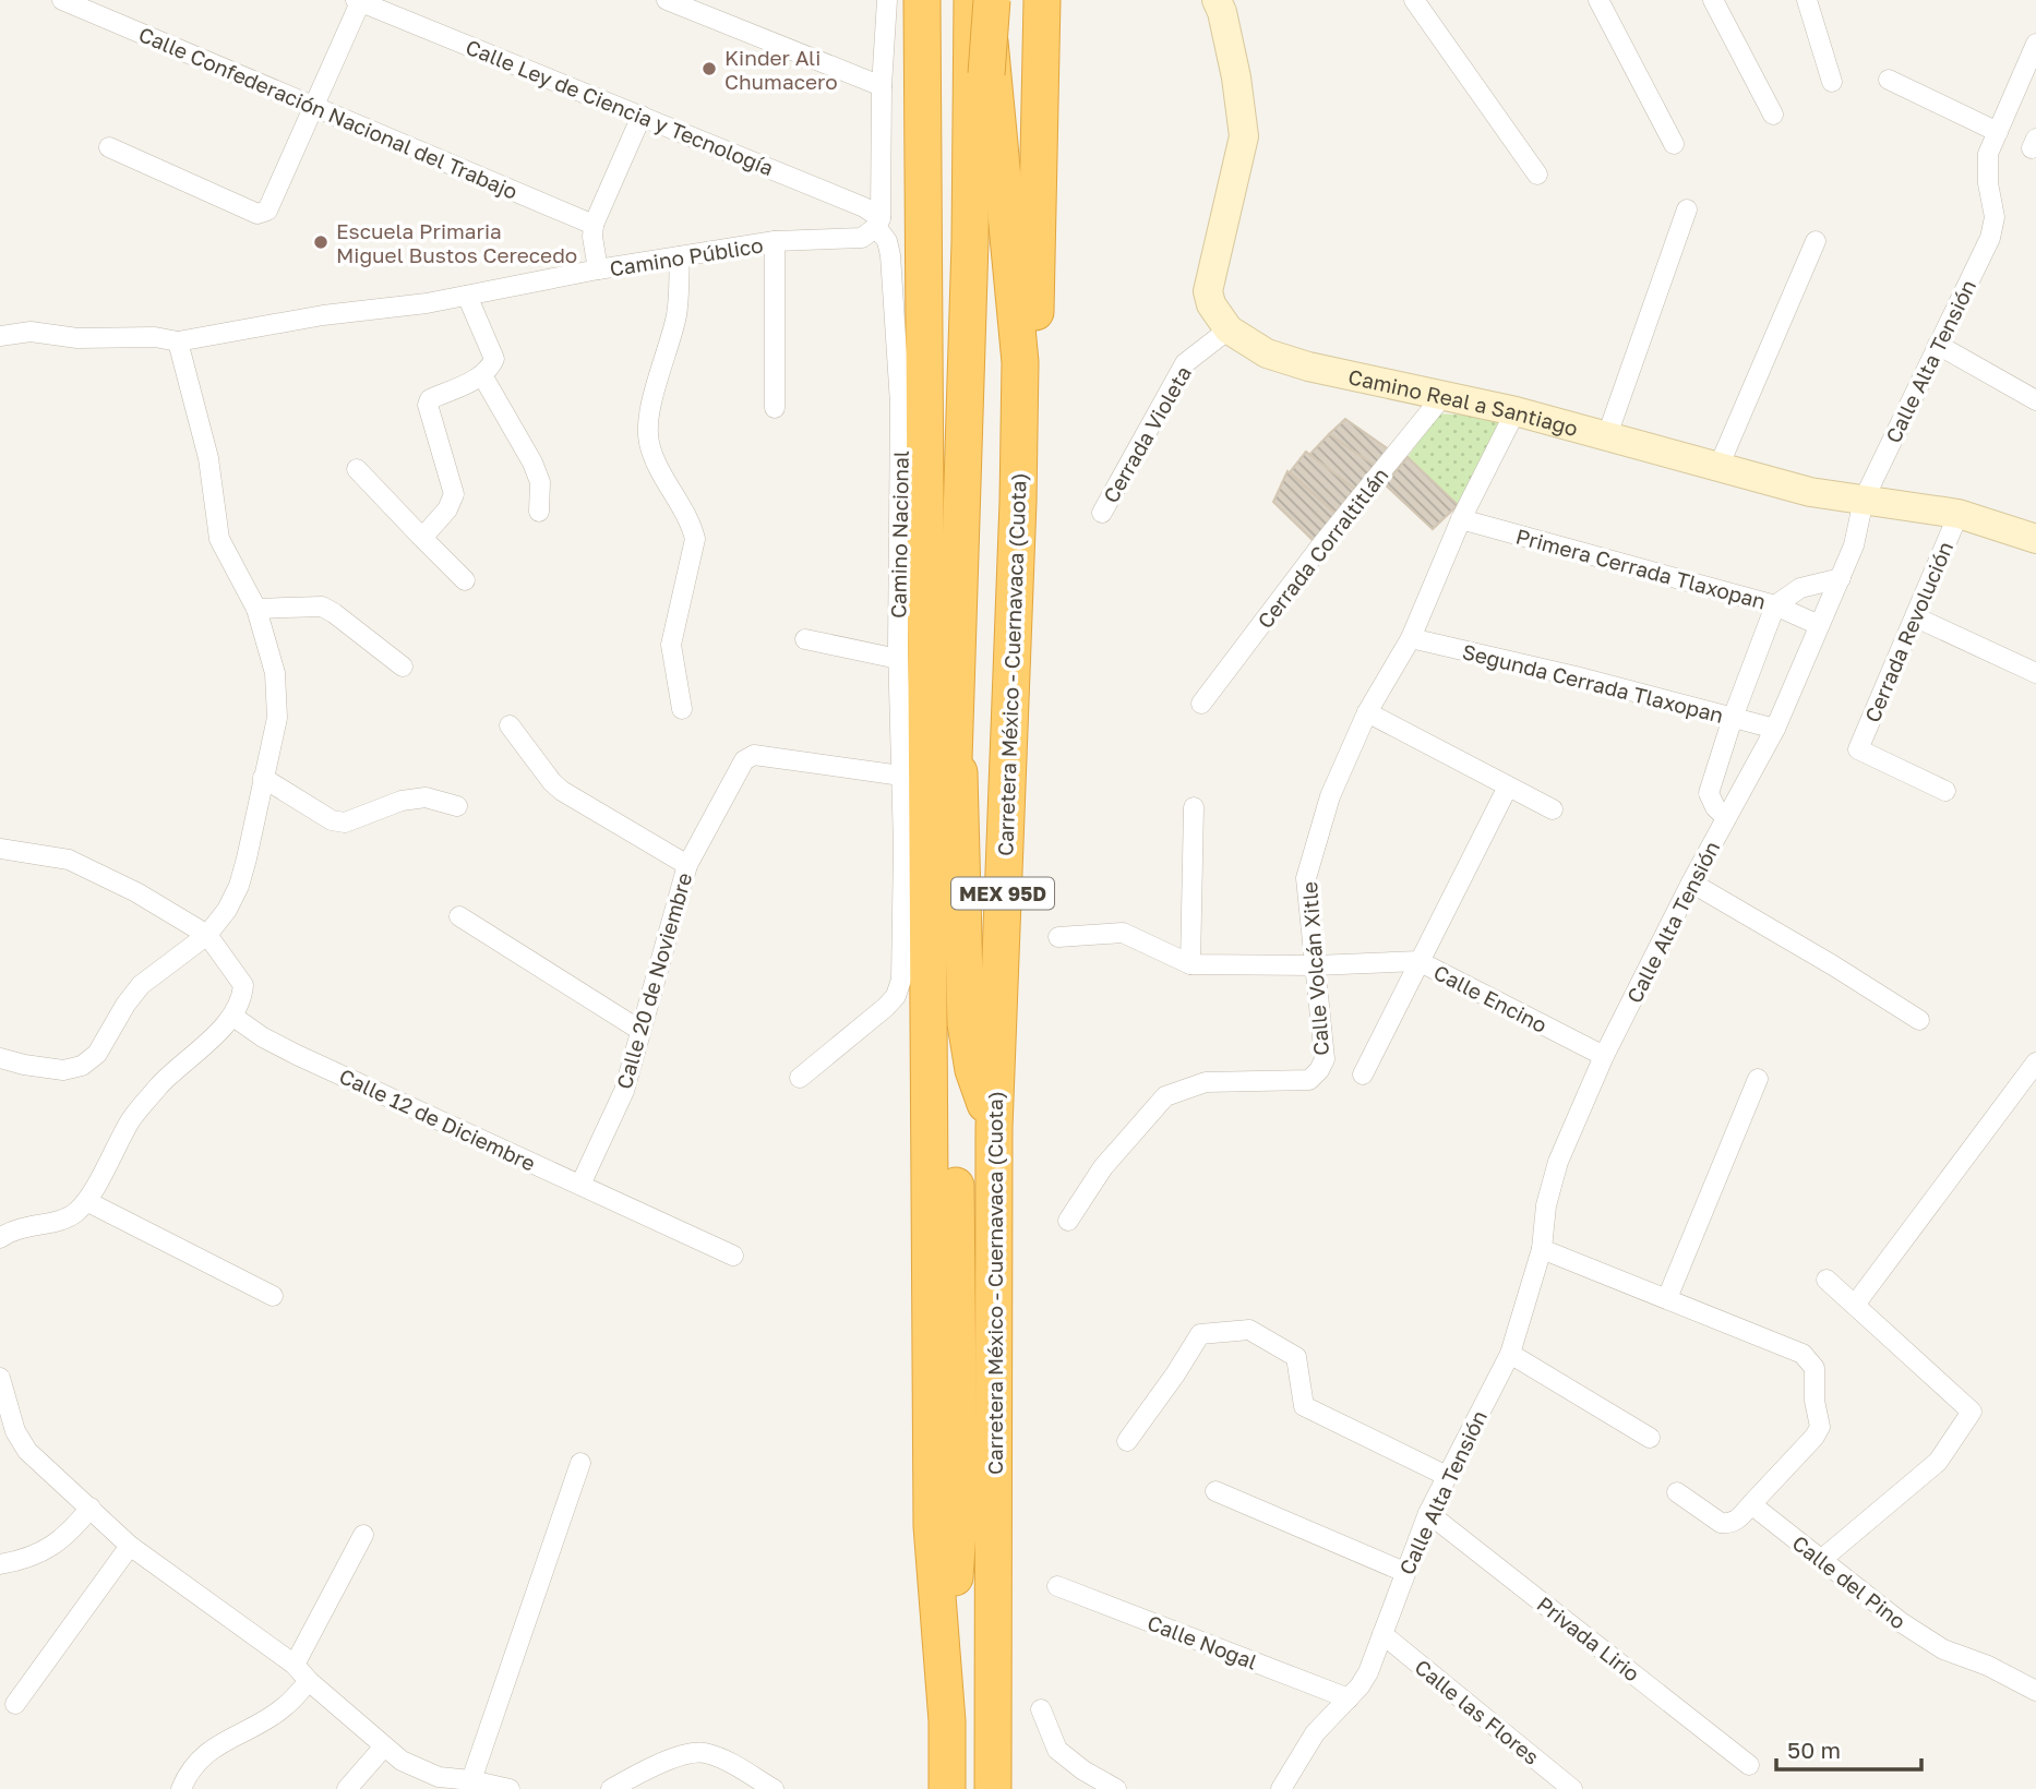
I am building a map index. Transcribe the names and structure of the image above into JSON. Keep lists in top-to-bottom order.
{
  "streets": {
    "highway": ["Carretera México - Cuernavaca (Cuota)", "MEX 95D"],
    "street": [
      "Calle Ley de Ciencia y Tecnología",
      "Calle Confederación Nacional del Trabajo",
      "Camino Público",
      "Calle Alta Tensión",
      "Camino Real a Santiago",
      "Cerrada Violeta",
      "Camino Nacional",
      "Cerrada Corraltitlán",
      "Primera Cerrada Tlaxopan",
      "Cerrada Revolución",
      "Segunda Cerrada Tlaxopan",
      "Calle Volcán Xitle",
      "Calle 20 de Noviembre",
      "Calle Encino",
      "Calle 12 de Diciembre",
      "Calle del Pino",
      "Privada Lirio",
      "Calle Nogal",
      "Calle las Flores"
    ]
  },
  "crossings": [
    ["Calle Ley de Ciencia y Tecnología", "Camino Público"],
    ["Calle Ley de Ciencia y Tecnología", "Camino Nacional"],
    ["Camino Público", "Camino Nacional"],
    ["Calle Alta Tensión", "Camino Real a Santiago"],
    ["Calle Alta Tensión", "Primera Cerrada Tlaxopan"],
    ["Calle Alta Tensión", "Segunda Cerrada Tlaxopan"],
    ["Calle Alta Tensión", "Calle Encino"],
    ["Calle Alta Tensión", "Privada Lirio"],
    ["Calle Alta Tensión", "Calle Nogal"],
    ["Calle Alta Tensión", "Calle las Flores"],
    ["Camino Real a Santiago", "Cerrada Violeta"],
    ["Camino Real a Santiago", "Cerrada Corraltitlán"],
    ["Camino Real a Santiago", "Cerrada Revolución"],
    ["Camino Real a Santiago", "Calle Volcán Xitle"],
    ["Camino Nacional", "Calle 20 de Noviembre"],
    ["Primera Cerrada Tlaxopan", "Calle Volcán Xitle"],
    ["Segunda Cerrada Tlaxopan", "Calle Volcán Xitle"],
    ["Calle Volcán Xitle", "Calle Encino"],
    ["Calle 20 de Noviembre", "Calle 12 de Diciembre"]
  ],
  "places": ["Kinder Ali Chumacero", "Escuela Primaria Miguel Bustos Cerecedo"],
  "scale_bar": "50 m"
}
